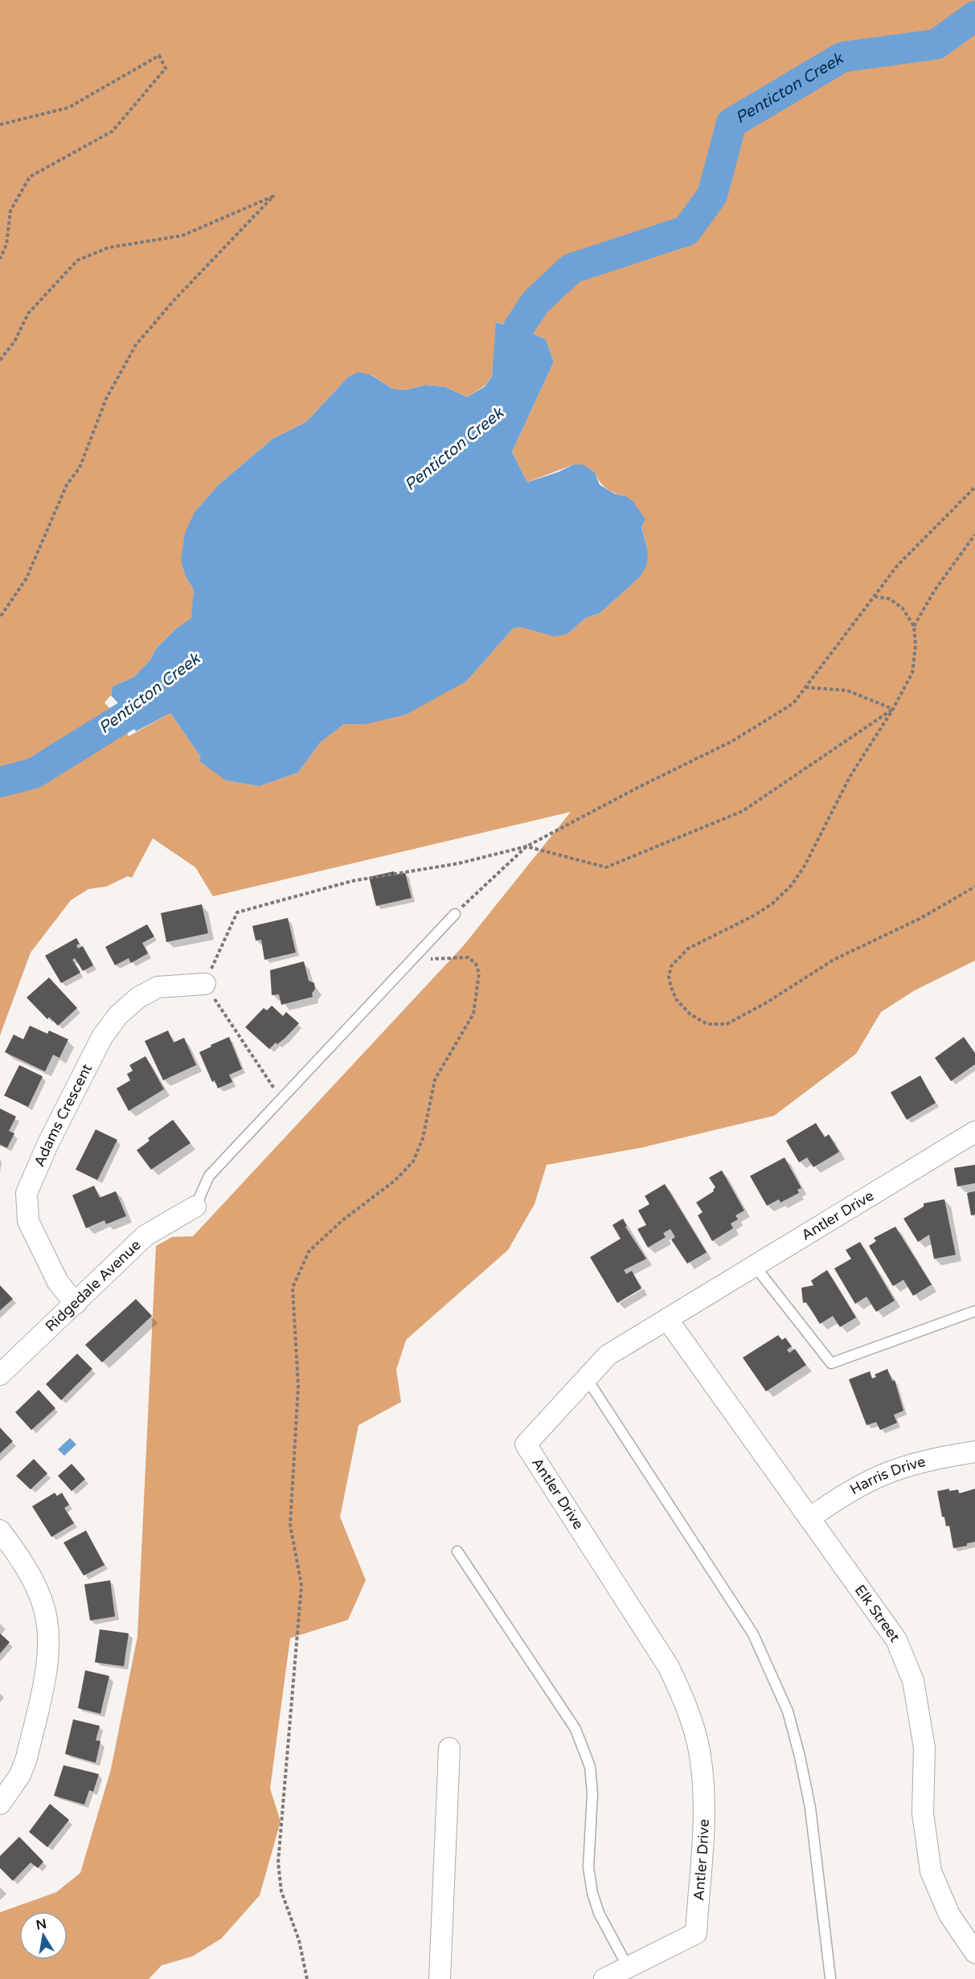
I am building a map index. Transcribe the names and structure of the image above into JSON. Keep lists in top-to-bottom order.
{
  "streets": {
    "street": [
      "Adams Crescent",
      "Antler Drive",
      "Ridgedale Avenue",
      "Harris Drive",
      "Elk Street"
    ]
  },
  "crossings": [
    ["Adams Crescent", "Ridgedale Avenue"],
    ["Antler Drive", "Elk Street"],
    ["Harris Drive", "Elk Street"]
  ],
  "water": ["Penticton Creek"],
  "north": "top"
}
